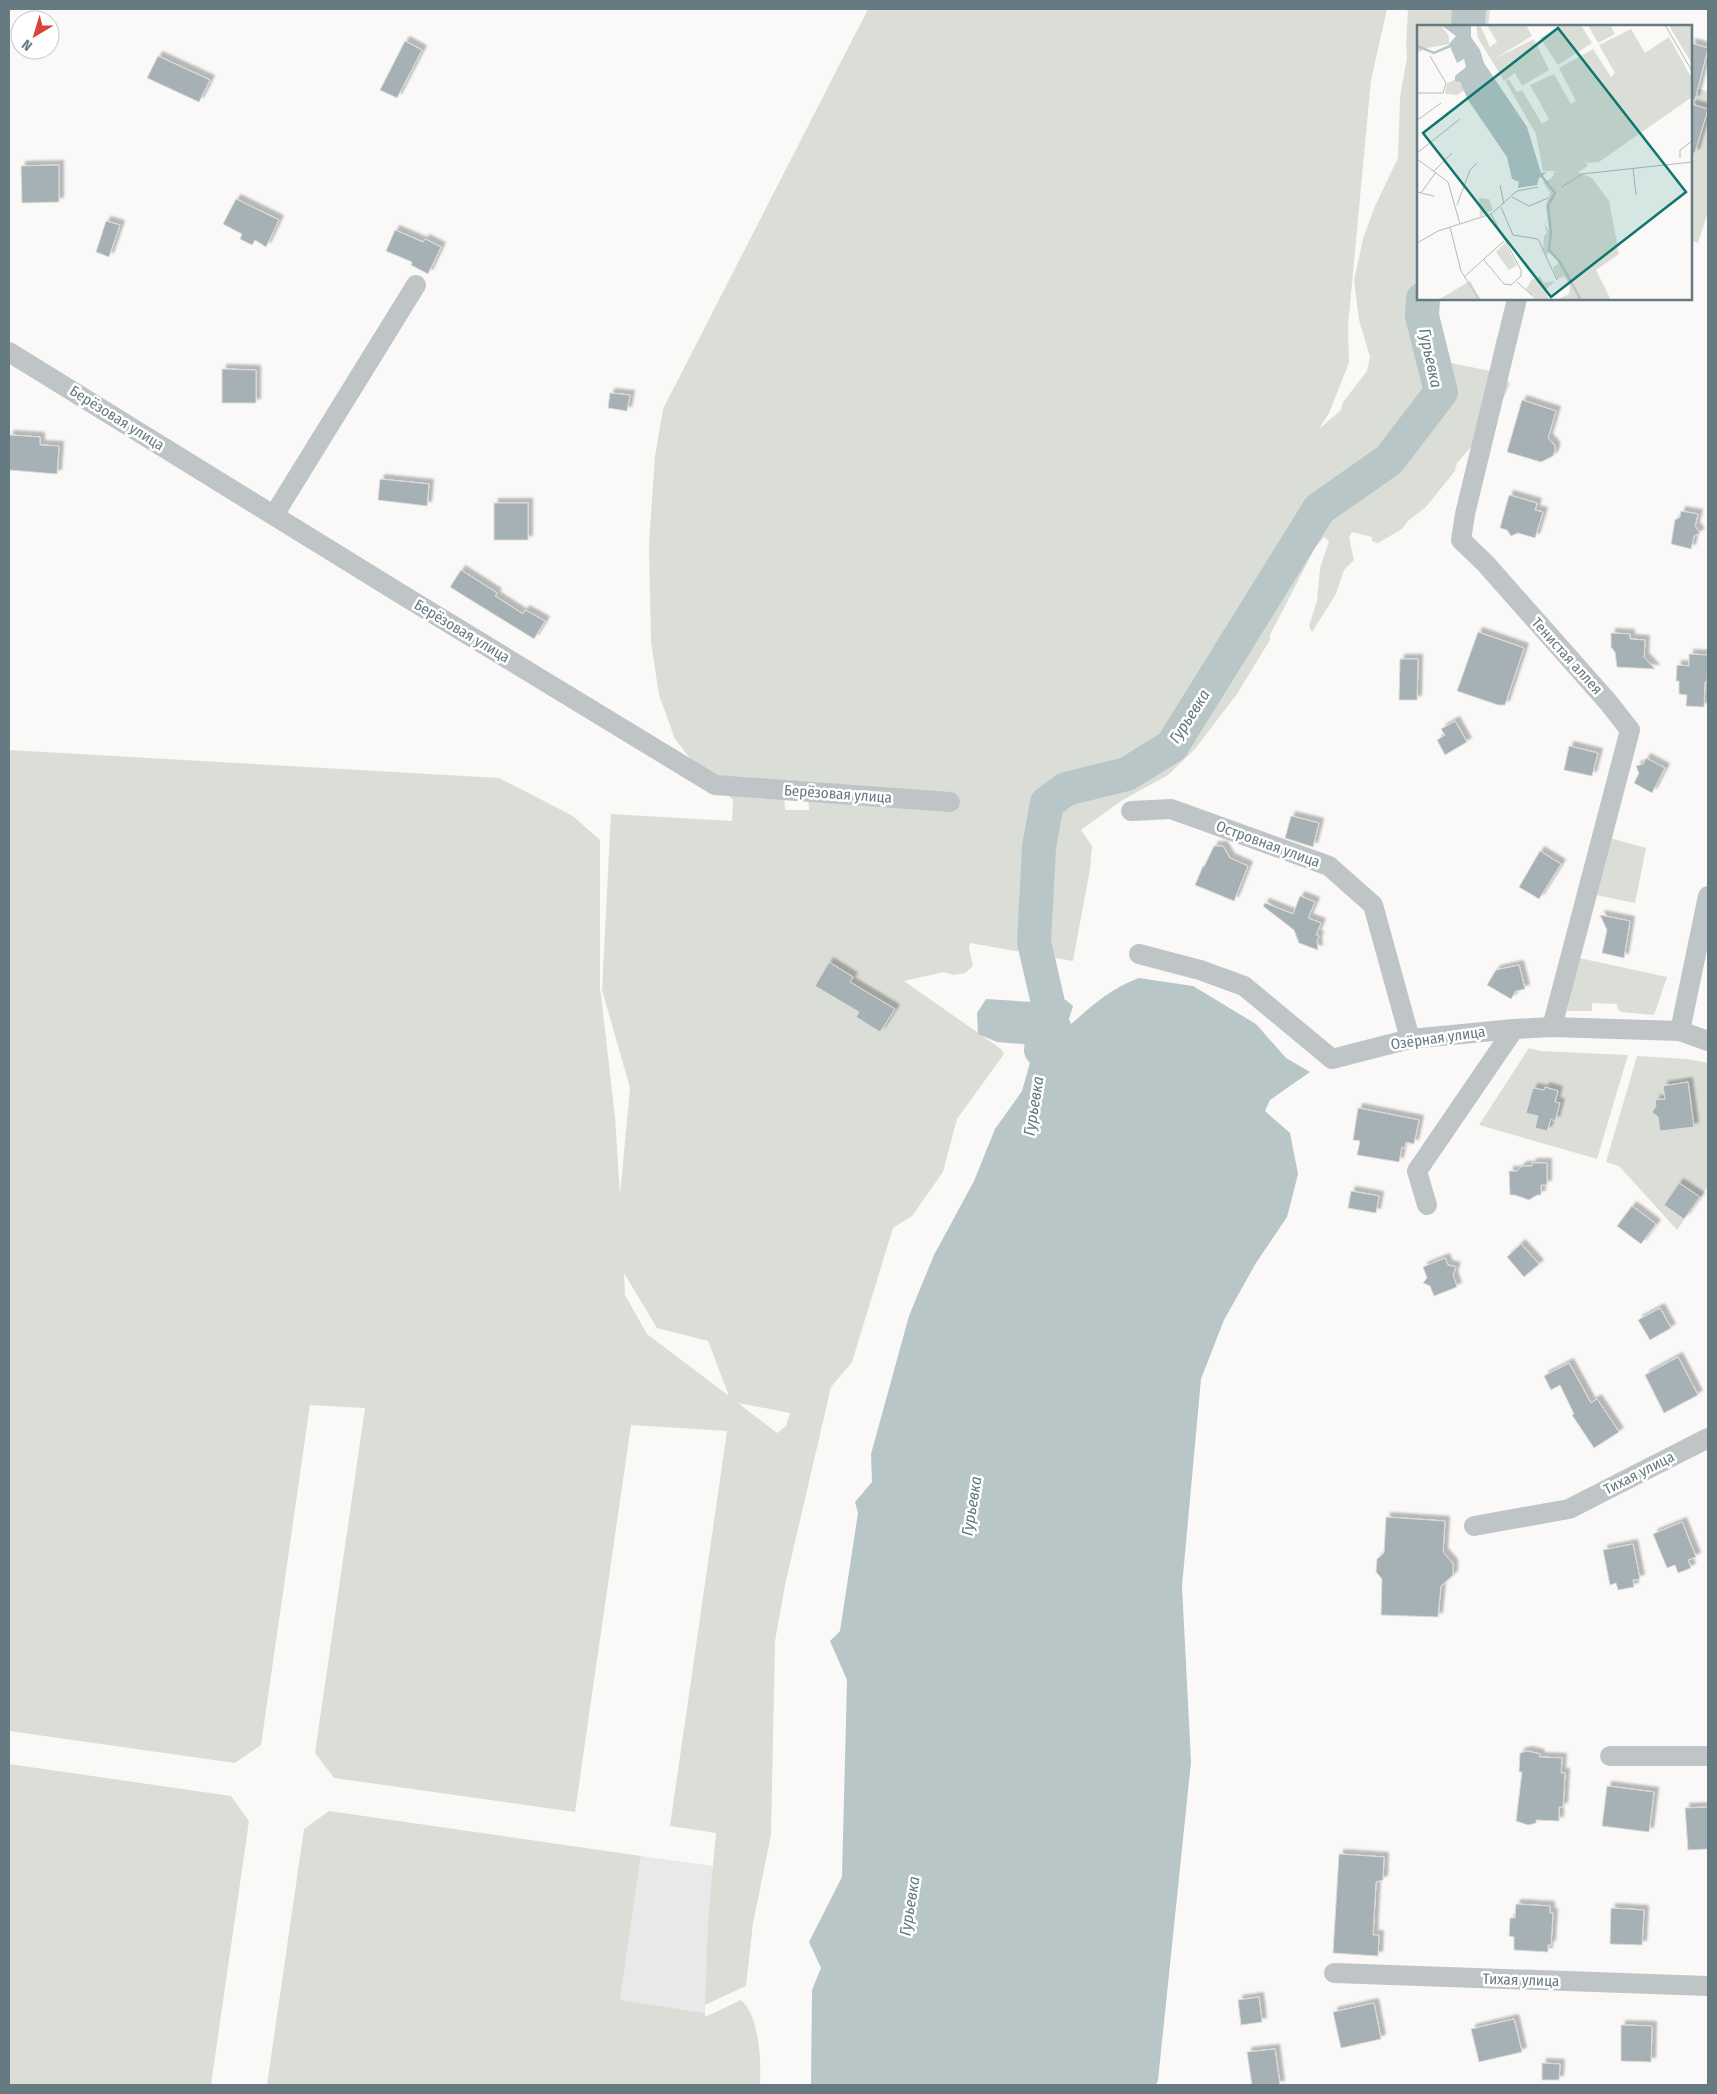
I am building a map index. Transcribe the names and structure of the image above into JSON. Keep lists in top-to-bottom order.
{
  "streets": {
    "street": [
      "Берёзовая улица",
      "Тенистая аллея",
      "Островная улица",
      "Озёрная улица",
      "Тихая улица"
    ]
  },
  "crossings": [
    ["Тенистая аллея", "Озёрная улица"],
    ["Островная улица", "Озёрная улица"]
  ],
  "water": ["Гурьевка"],
  "north": "bottom left"
}
